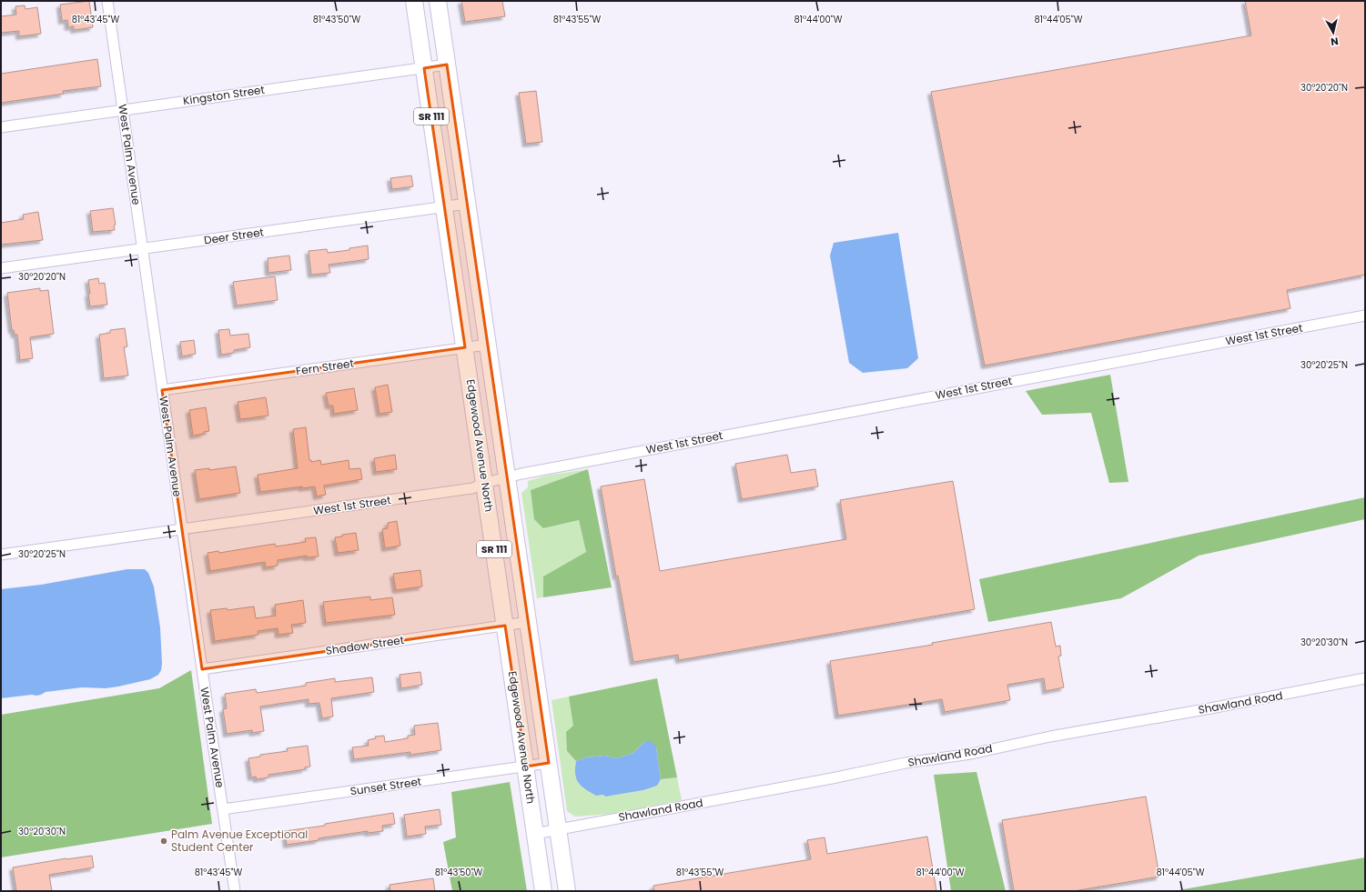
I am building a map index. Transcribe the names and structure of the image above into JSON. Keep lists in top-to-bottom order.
{
  "streets": {
    "main road": ["SR 111", "Edgewood Avenue North"],
    "street": [
      "Kingston Street",
      "West Palm Avenue",
      "Deer Street",
      "West 1st Street",
      "Fern Street",
      "Shadow Street",
      "Shawland Road",
      "Sunset Street"
    ]
  },
  "crossings": [
    ["Kingston Street", "West Palm Avenue"],
    ["Kingston Street", "Edgewood Avenue North"],
    ["West Palm Avenue", "Deer Street"],
    ["West Palm Avenue", "West 1st Street"],
    ["West Palm Avenue", "Fern Street"],
    ["West Palm Avenue", "Shadow Street"],
    ["West Palm Avenue", "Sunset Street"],
    ["Deer Street", "Edgewood Avenue North"],
    ["West 1st Street", "Edgewood Avenue North"],
    ["Fern Street", "Edgewood Avenue North"],
    ["Edgewood Avenue North", "Shadow Street"],
    ["Edgewood Avenue North", "Shawland Road"],
    ["Edgewood Avenue North", "Sunset Street"]
  ],
  "places": ["Palm Avenue Exceptional Student Center"],
  "north": "bottom",
  "coordinates": [
    "81°43'45\"W",
    "81°43'50\"W",
    "81°43'55\"W",
    "81°44'00\"W",
    "81°44'05\"W",
    "30°20'20\"N",
    "30°20'25\"N",
    "30°20'30\"N"
  ]
}
